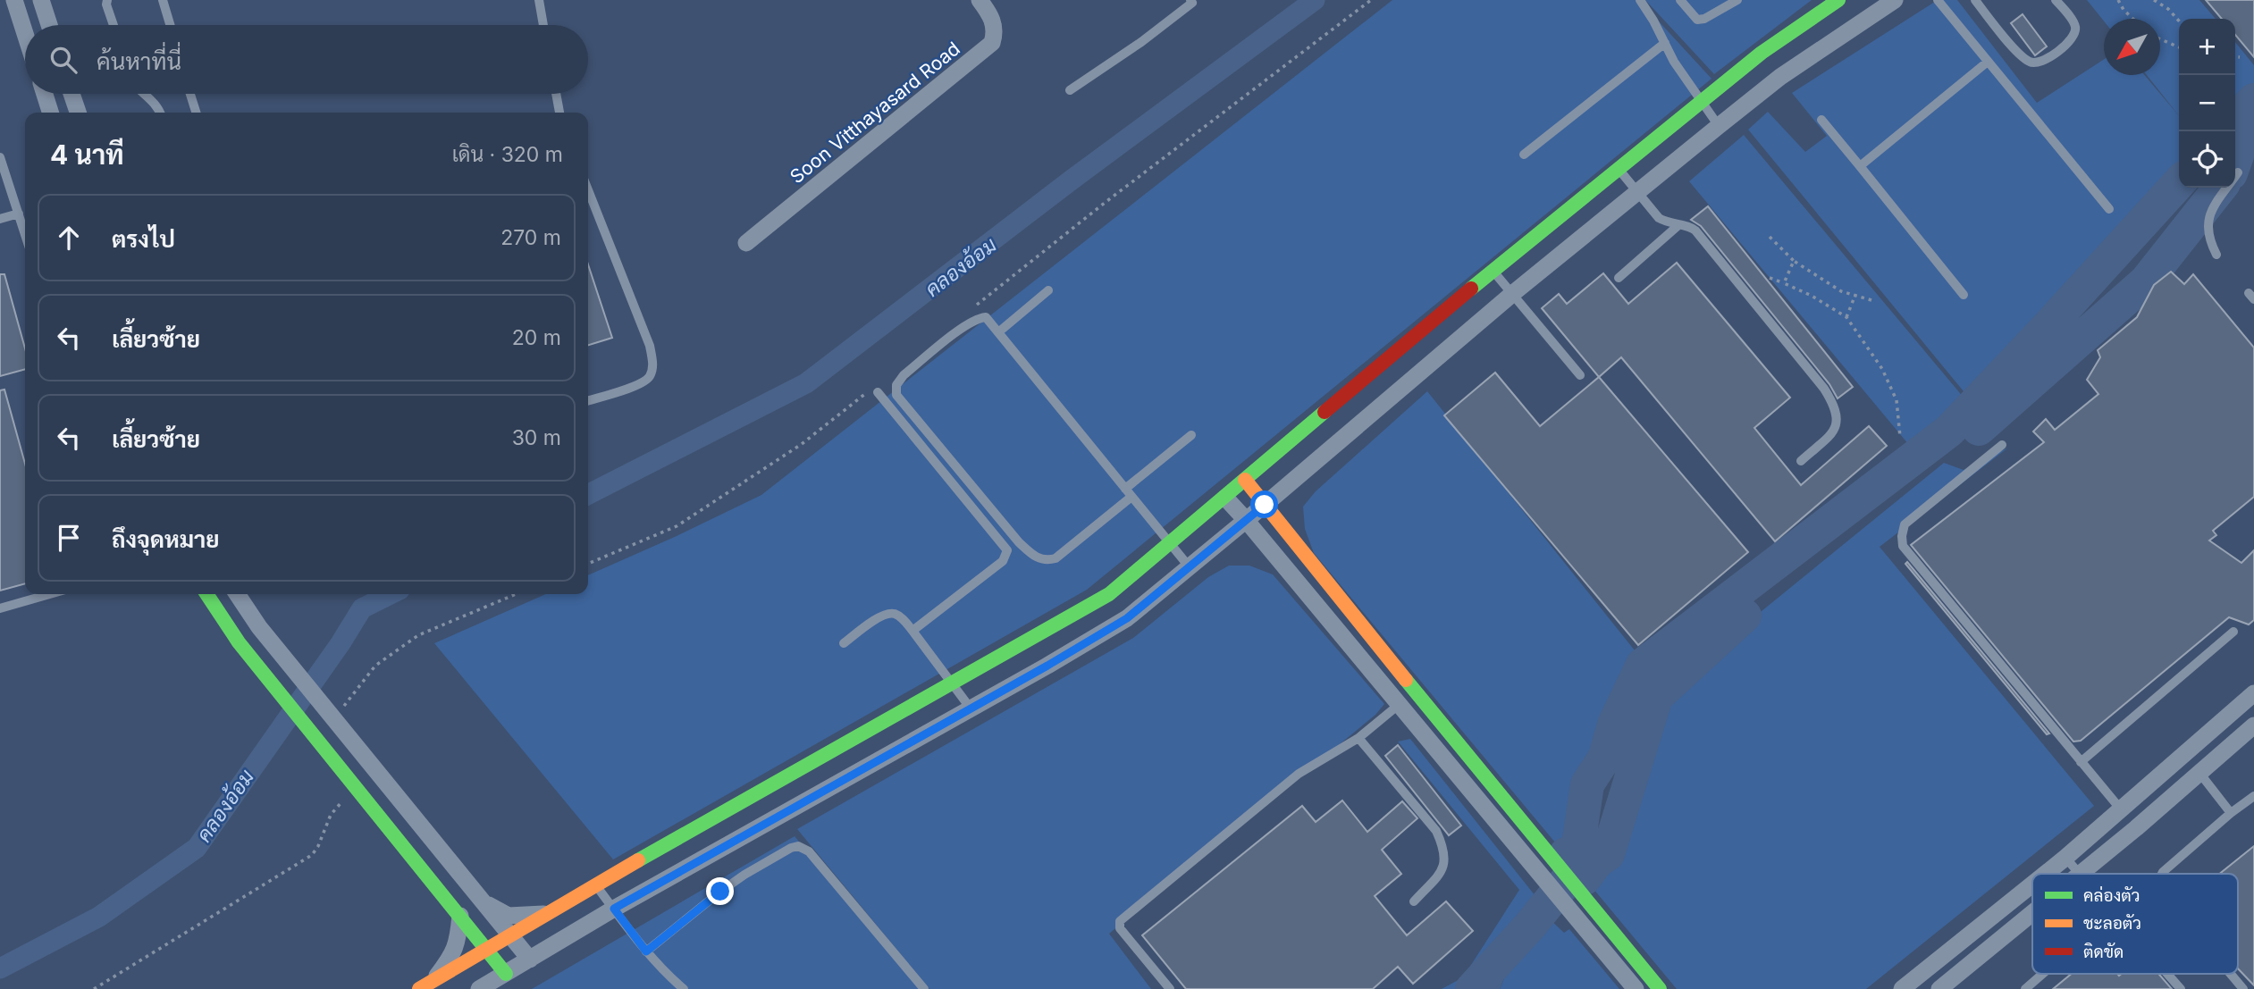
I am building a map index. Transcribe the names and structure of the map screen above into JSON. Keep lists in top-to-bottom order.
{
  "streets": {
    "street": ["Soon Vitthayasard Road"]
  },
  "water": ["คลองอ้อม"],
  "legend": ["คล่องตัว", "ชะลอตัว", "ติดขัด"],
  "north": "bottom left",
  "page": {
    "map_buttons": ["+", "−"],
    "search": "ค้นหาที่นี่",
    "heading": ["4 นาที", "เดิน · 320 m"],
    "list": [
      ["ตรงไป", "270 m"],
      ["เลี้ยวซ้าย", "20 m"],
      ["เลี้ยวซ้าย", "30 m"],
      "ถึงจุดหมาย"
    ]
  }
}
